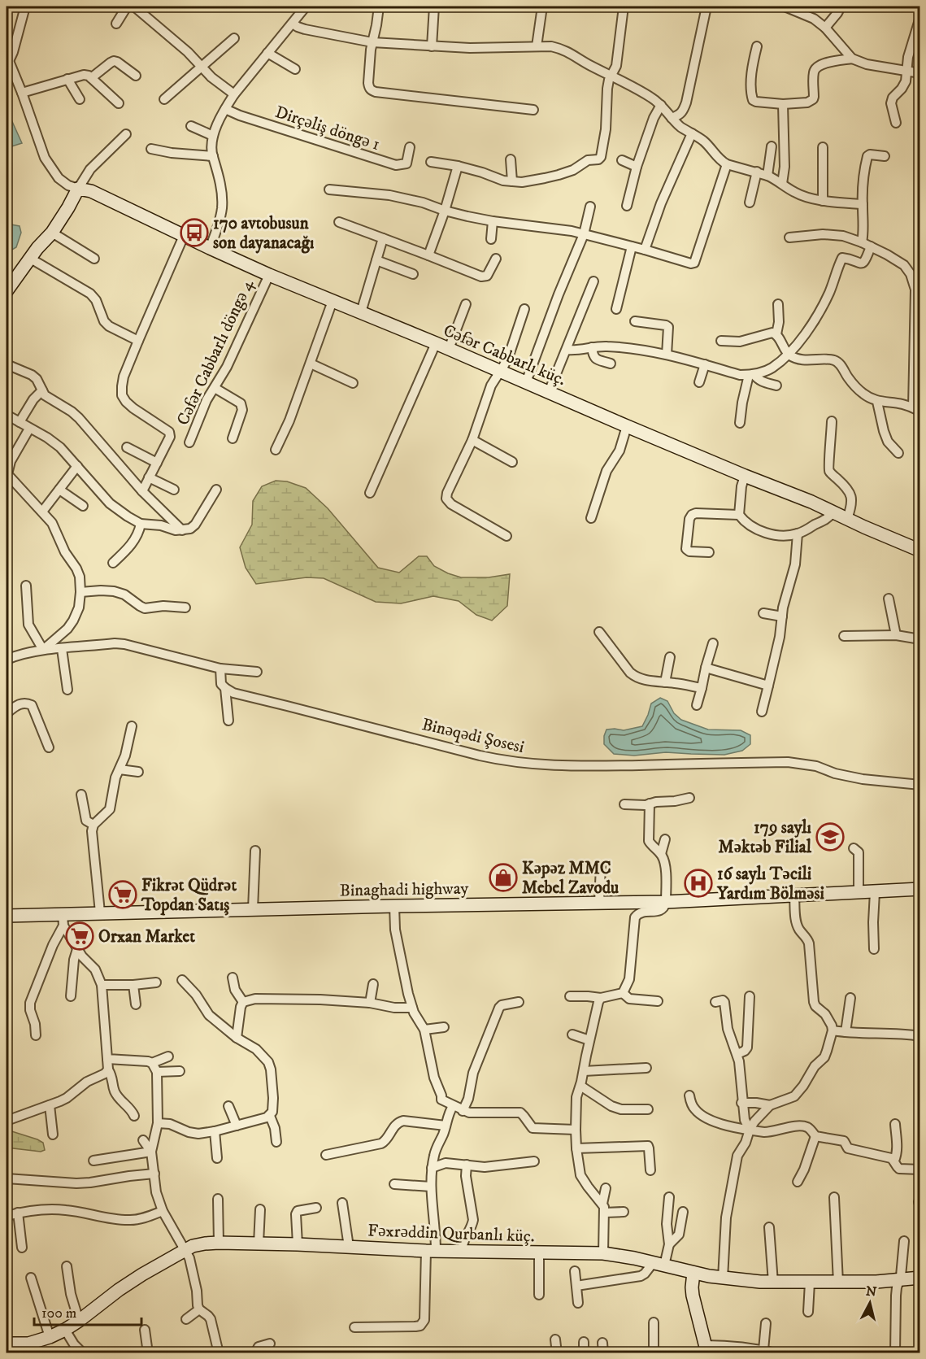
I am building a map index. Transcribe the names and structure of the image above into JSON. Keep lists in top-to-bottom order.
{
  "streets": {
    "street": [
      "Dirçəliş döngə 1",
      "Cəfər Cabbarlı döngə 4",
      "Cəfər Cabbarlı küç.",
      "Binəqədi Şosesi",
      "Binaghadi highway",
      "Fəxrəddin Qurbanlı küç."
    ]
  },
  "crossings": [
    ["Cəfər Cabbarlı döngə 4", "Cəfər Cabbarlı küç."]
  ],
  "places": {
    "bus stop": ["170 avtobusun son dayanacağı"],
    "school or university": ["179 saylı Məktəb Filial"],
    "shop": ["Kəpəz MMC Mebel Zavodu"],
    "hospital": ["16 saylı Təcili Yardım Bölməsi"],
    "supermarket": ["Fikrət Qüdrət Topdan Satış", "Orxan Market"]
  },
  "scale_bar": "100 m",
  "north": "top"
}
